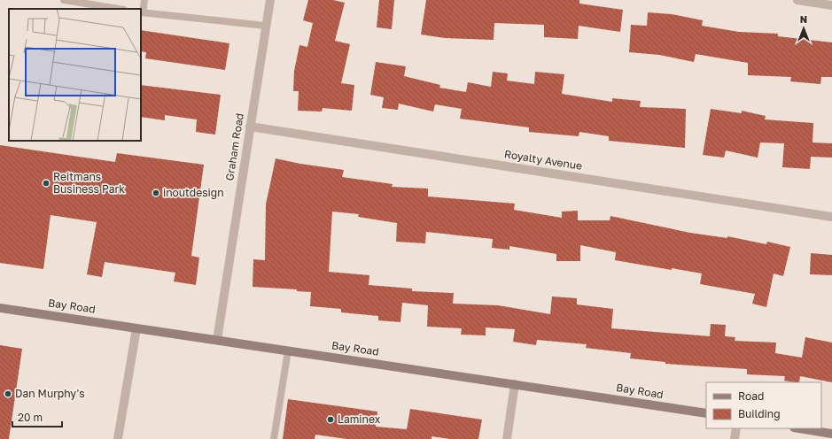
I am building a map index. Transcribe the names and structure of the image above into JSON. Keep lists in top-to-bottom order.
{
  "streets": {
    "main road": ["Bay Road"],
    "street": ["Graham Road", "Royalty Avenue"]
  },
  "crossings": [
    ["Graham Road", "Royalty Avenue"],
    ["Graham Road", "Bay Road"]
  ],
  "places": [
    "Reitmans Business Park",
    "inoutdesign",
    "Dan Murphy's",
    "Laminex"
  ],
  "legend": ["Road", "Building"],
  "scale_bar": "20 m",
  "north": "top"
}
